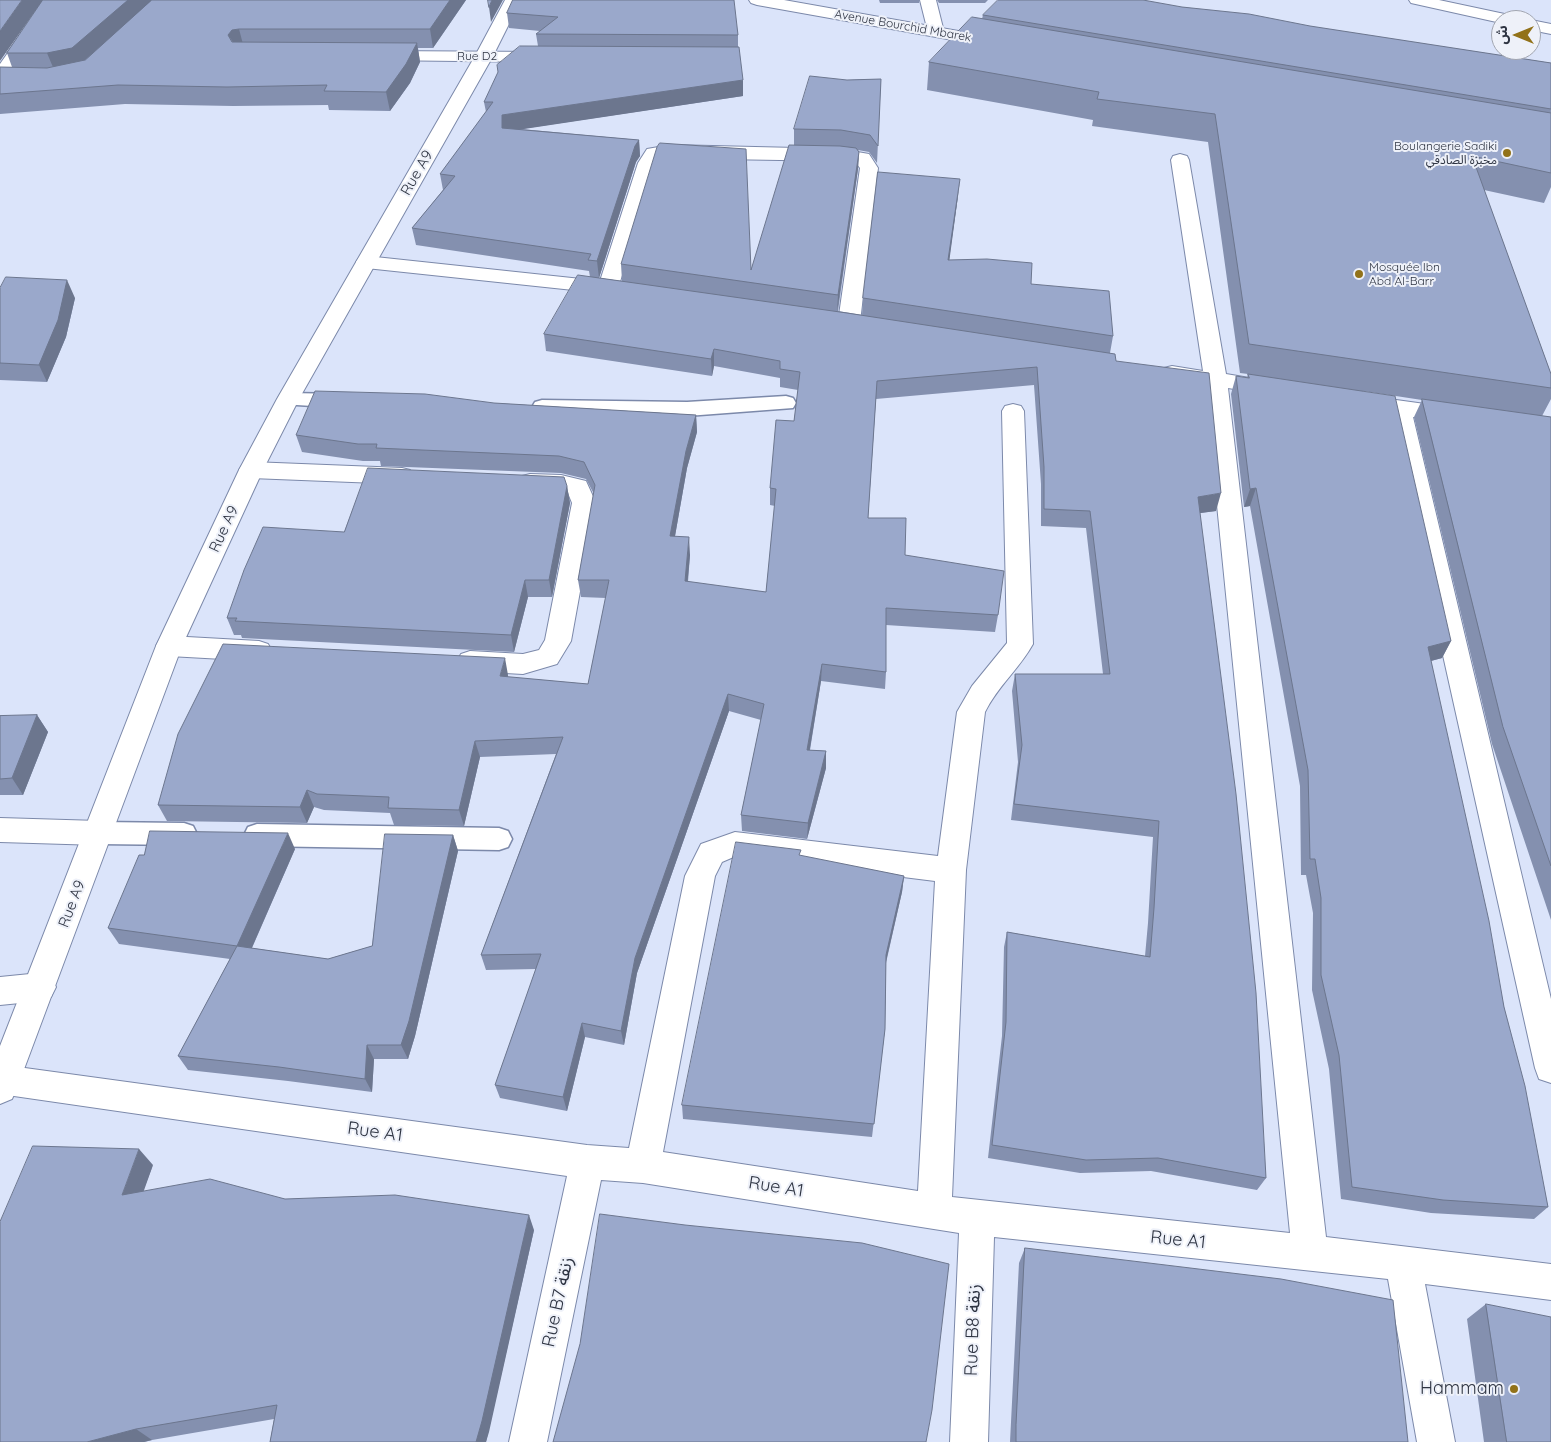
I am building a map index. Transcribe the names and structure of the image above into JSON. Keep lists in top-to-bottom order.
{
  "streets": {
    "street": [
      "Avenue Bourchid Mbarek",
      "Rue D2",
      "Rue A9",
      "Rue A1",
      "Rue B7 زنقة",
      "Rue B8 زنقة"
    ]
  },
  "crossings": [
    ["Rue D2", "Rue A9"],
    ["Rue A9", "Rue A1"],
    ["Rue A1", "Rue B7 زنقة"],
    ["Rue A1", "Rue B8 زنقة"]
  ],
  "places": ["Boulangerie Sadiki مخبزة الصادقي", "Mosquée Ibn Abd Al-Barr", "Hammam"],
  "north": "left"
}
